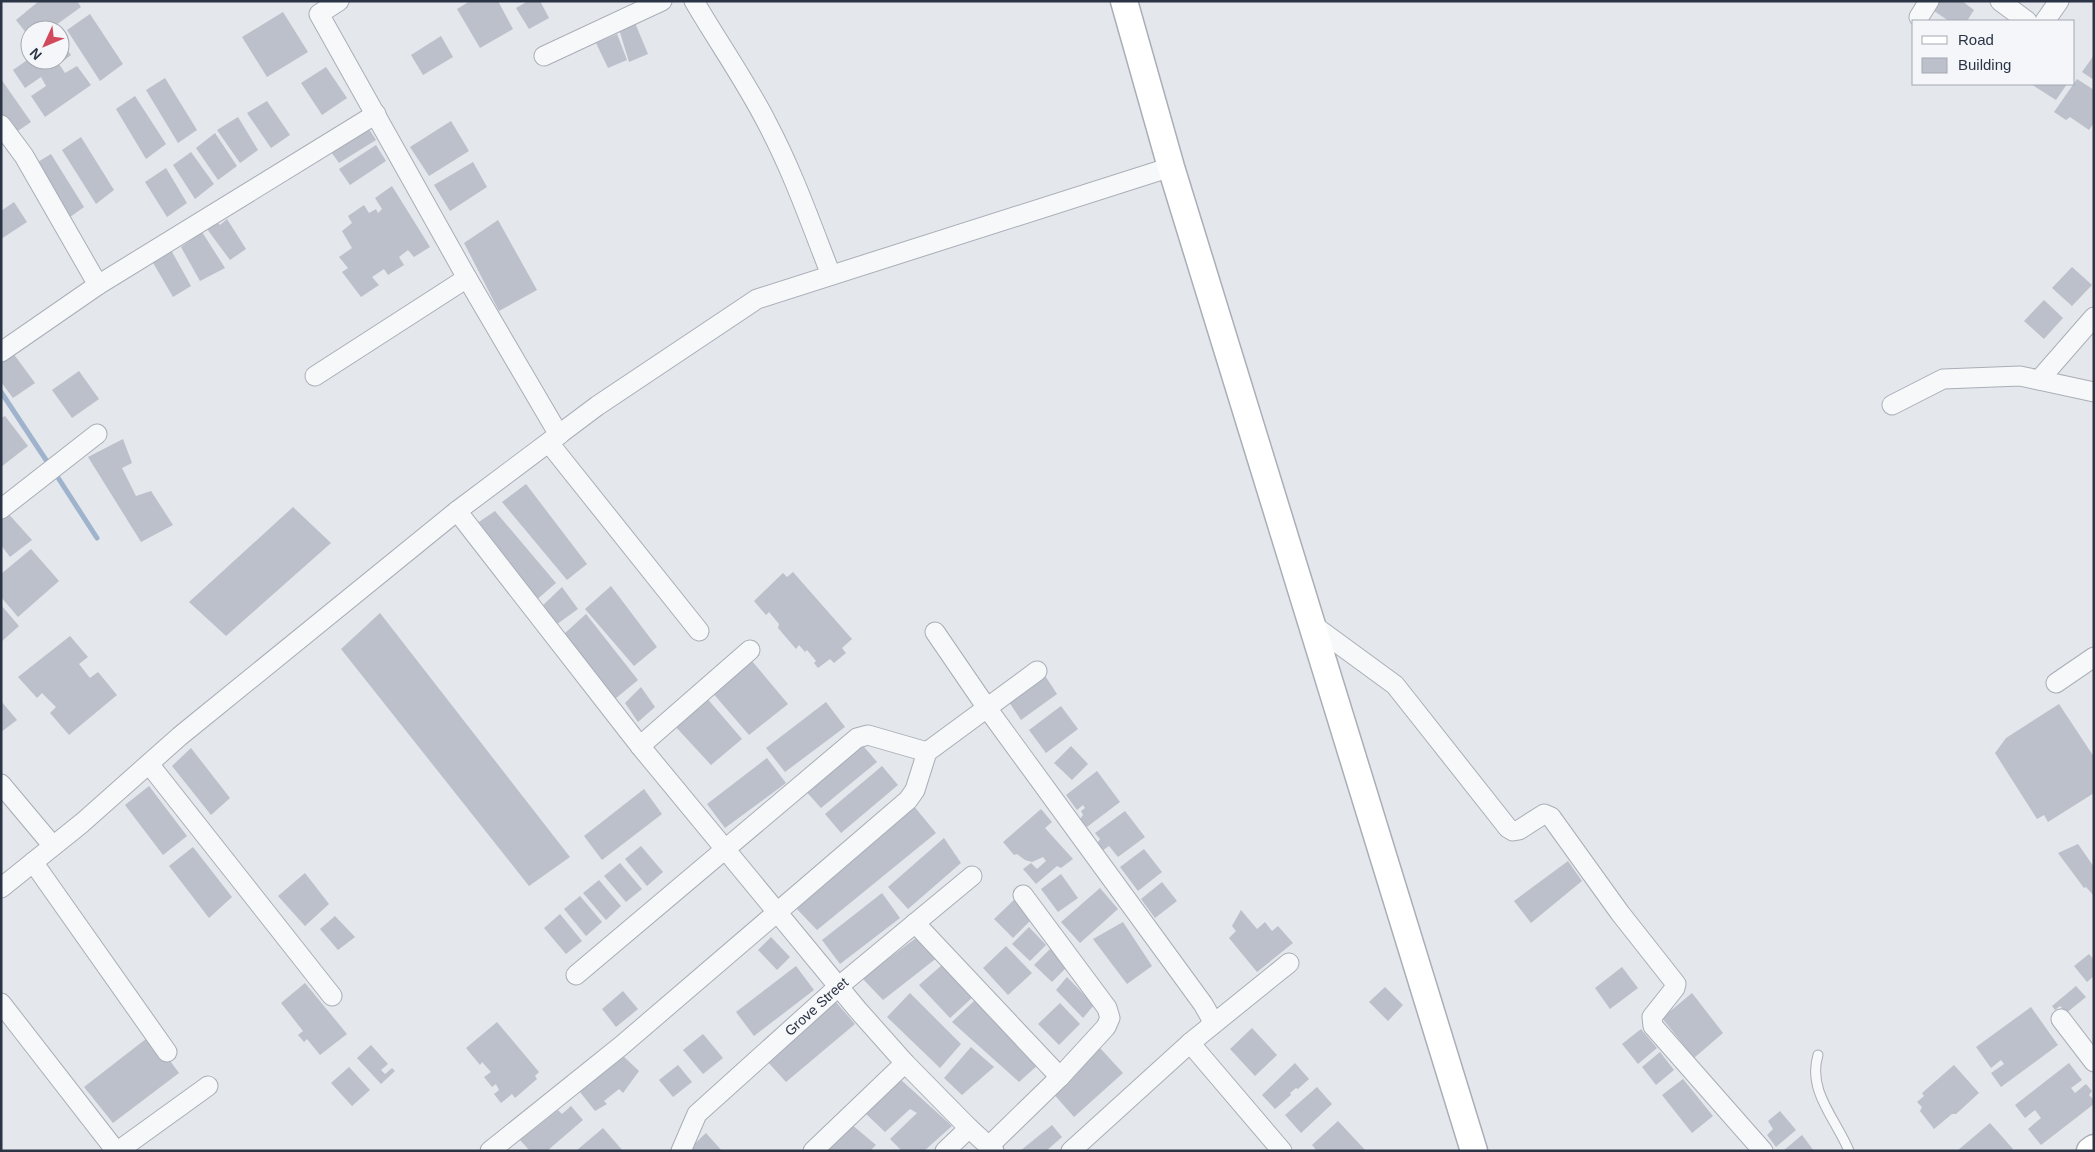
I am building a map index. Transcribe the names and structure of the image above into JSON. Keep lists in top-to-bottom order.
{
  "streets": {
    "street": ["Grove Street"]
  },
  "legend": ["Road", "Building"],
  "north": "bottom left"
}
